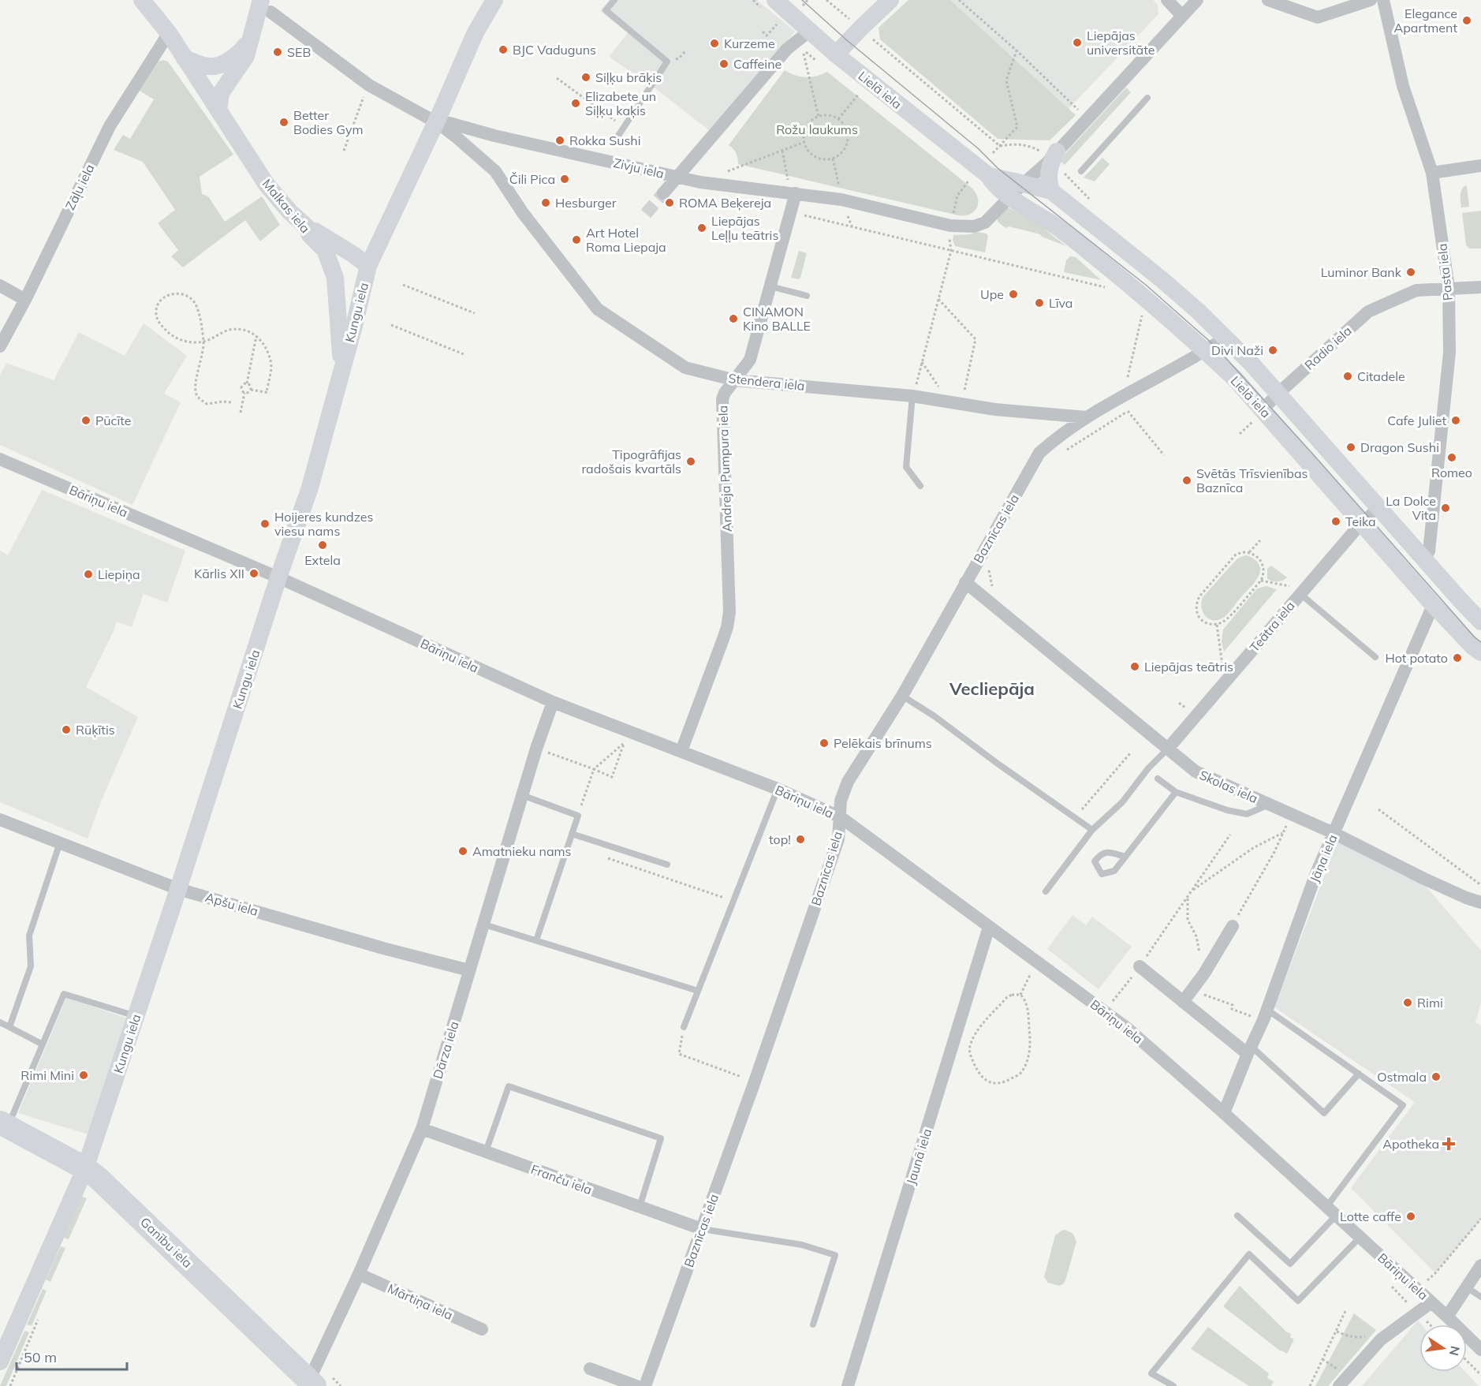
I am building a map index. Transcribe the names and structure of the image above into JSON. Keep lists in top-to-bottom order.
{
  "streets": {
    "highway": ["Ganību iela"],
    "street": [
      "Lielā iela",
      "Zivju iela",
      "Zāļu iela",
      "Malkas iela",
      "Pasta iela",
      "Kungu iela",
      "Radio iela",
      "Stendera iela",
      "Andreja Pumpura iela",
      "Bāriņu iela",
      "Baznīcas iela",
      "Teātra iela",
      "Skolas iela",
      "Jāņa iela",
      "Apšu iela",
      "Dārza iela",
      "Jaunā iela",
      "Franču iela",
      "Mārtiņa iela"
    ]
  },
  "crossings": [
    ["Lielā iela", "Zivju iela"],
    ["Lielā iela", "Radio iela"],
    ["Lielā iela", "Baznīcas iela"],
    ["Lielā iela", "Teātra iela"],
    ["Zivju iela", "Kungu iela"],
    ["Zivju iela", "Stendera iela"],
    ["Zivju iela", "Andreja Pumpura iela"],
    ["Zāļu iela", "Malkas iela"],
    ["Malkas iela", "Kungu iela"],
    ["Pasta iela", "Radio iela"],
    ["Kungu iela", "Stendera iela"],
    ["Kungu iela", "Bāriņu iela"],
    ["Kungu iela", "Apšu iela"],
    ["Kungu iela", "Ganību iela"],
    ["Stendera iela", "Andreja Pumpura iela"],
    ["Stendera iela", "Baznīcas iela"],
    ["Andreja Pumpura iela", "Bāriņu iela"],
    ["Bāriņu iela", "Baznīcas iela"],
    ["Bāriņu iela", "Jāņa iela"],
    ["Bāriņu iela", "Dārza iela"],
    ["Bāriņu iela", "Jaunā iela"],
    ["Baznīcas iela", "Skolas iela"],
    ["Baznīcas iela", "Franču iela"],
    ["Teātra iela", "Skolas iela"],
    ["Skolas iela", "Jāņa iela"],
    ["Apšu iela", "Dārza iela"],
    ["Dārza iela", "Franču iela"],
    ["Dārza iela", "Ganību iela"],
    ["Dārza iela", "Mārtiņa iela"]
  ],
  "districts": ["Vecliepāja"],
  "parks": ["Rožu laukums"],
  "places": {
    "other": [
      "Elegance Apartment",
      "Liepājas universitāte",
      "Kurzeme",
      "BJC Vaduguns",
      "SEB",
      "Caffeine",
      "Siļķu brāķis",
      "Elizabete un Siļķu kaķis",
      "Better Bodies Gym",
      "Rokka Sushi",
      "Čili Pica",
      "Hesburger",
      "ROMA Beķereja",
      "Liepājas Leļļu teātris",
      "Art Hotel Roma Liepaja",
      "Luminor Bank",
      "Upe",
      "Līva",
      "CINAMON Kino BALLE",
      "Divi Naži",
      "Citadele",
      "Pūcīte",
      "Cafe Juliet",
      "Dragon Sushi",
      "Romeo",
      "Tipogrāfijas radošais kvartāls",
      "Svētās Trīsvienības Baznīca",
      "La Dolce Vita",
      "Teika",
      "Hoijeres kundzes viesu nams",
      "Extela",
      "Kārlis XII",
      "Liepiņa",
      "Hot potato",
      "Liepājas teātris",
      "Rūķītis",
      "Pelēkais brīnums",
      "top!",
      "Amatnieku nams",
      "Rimi",
      "Rimi Mini",
      "Ostmala",
      "Lotte caffe"
    ],
    "health": ["Apotheka"]
  },
  "scale_bar": "50 m",
  "north": "right"
}
